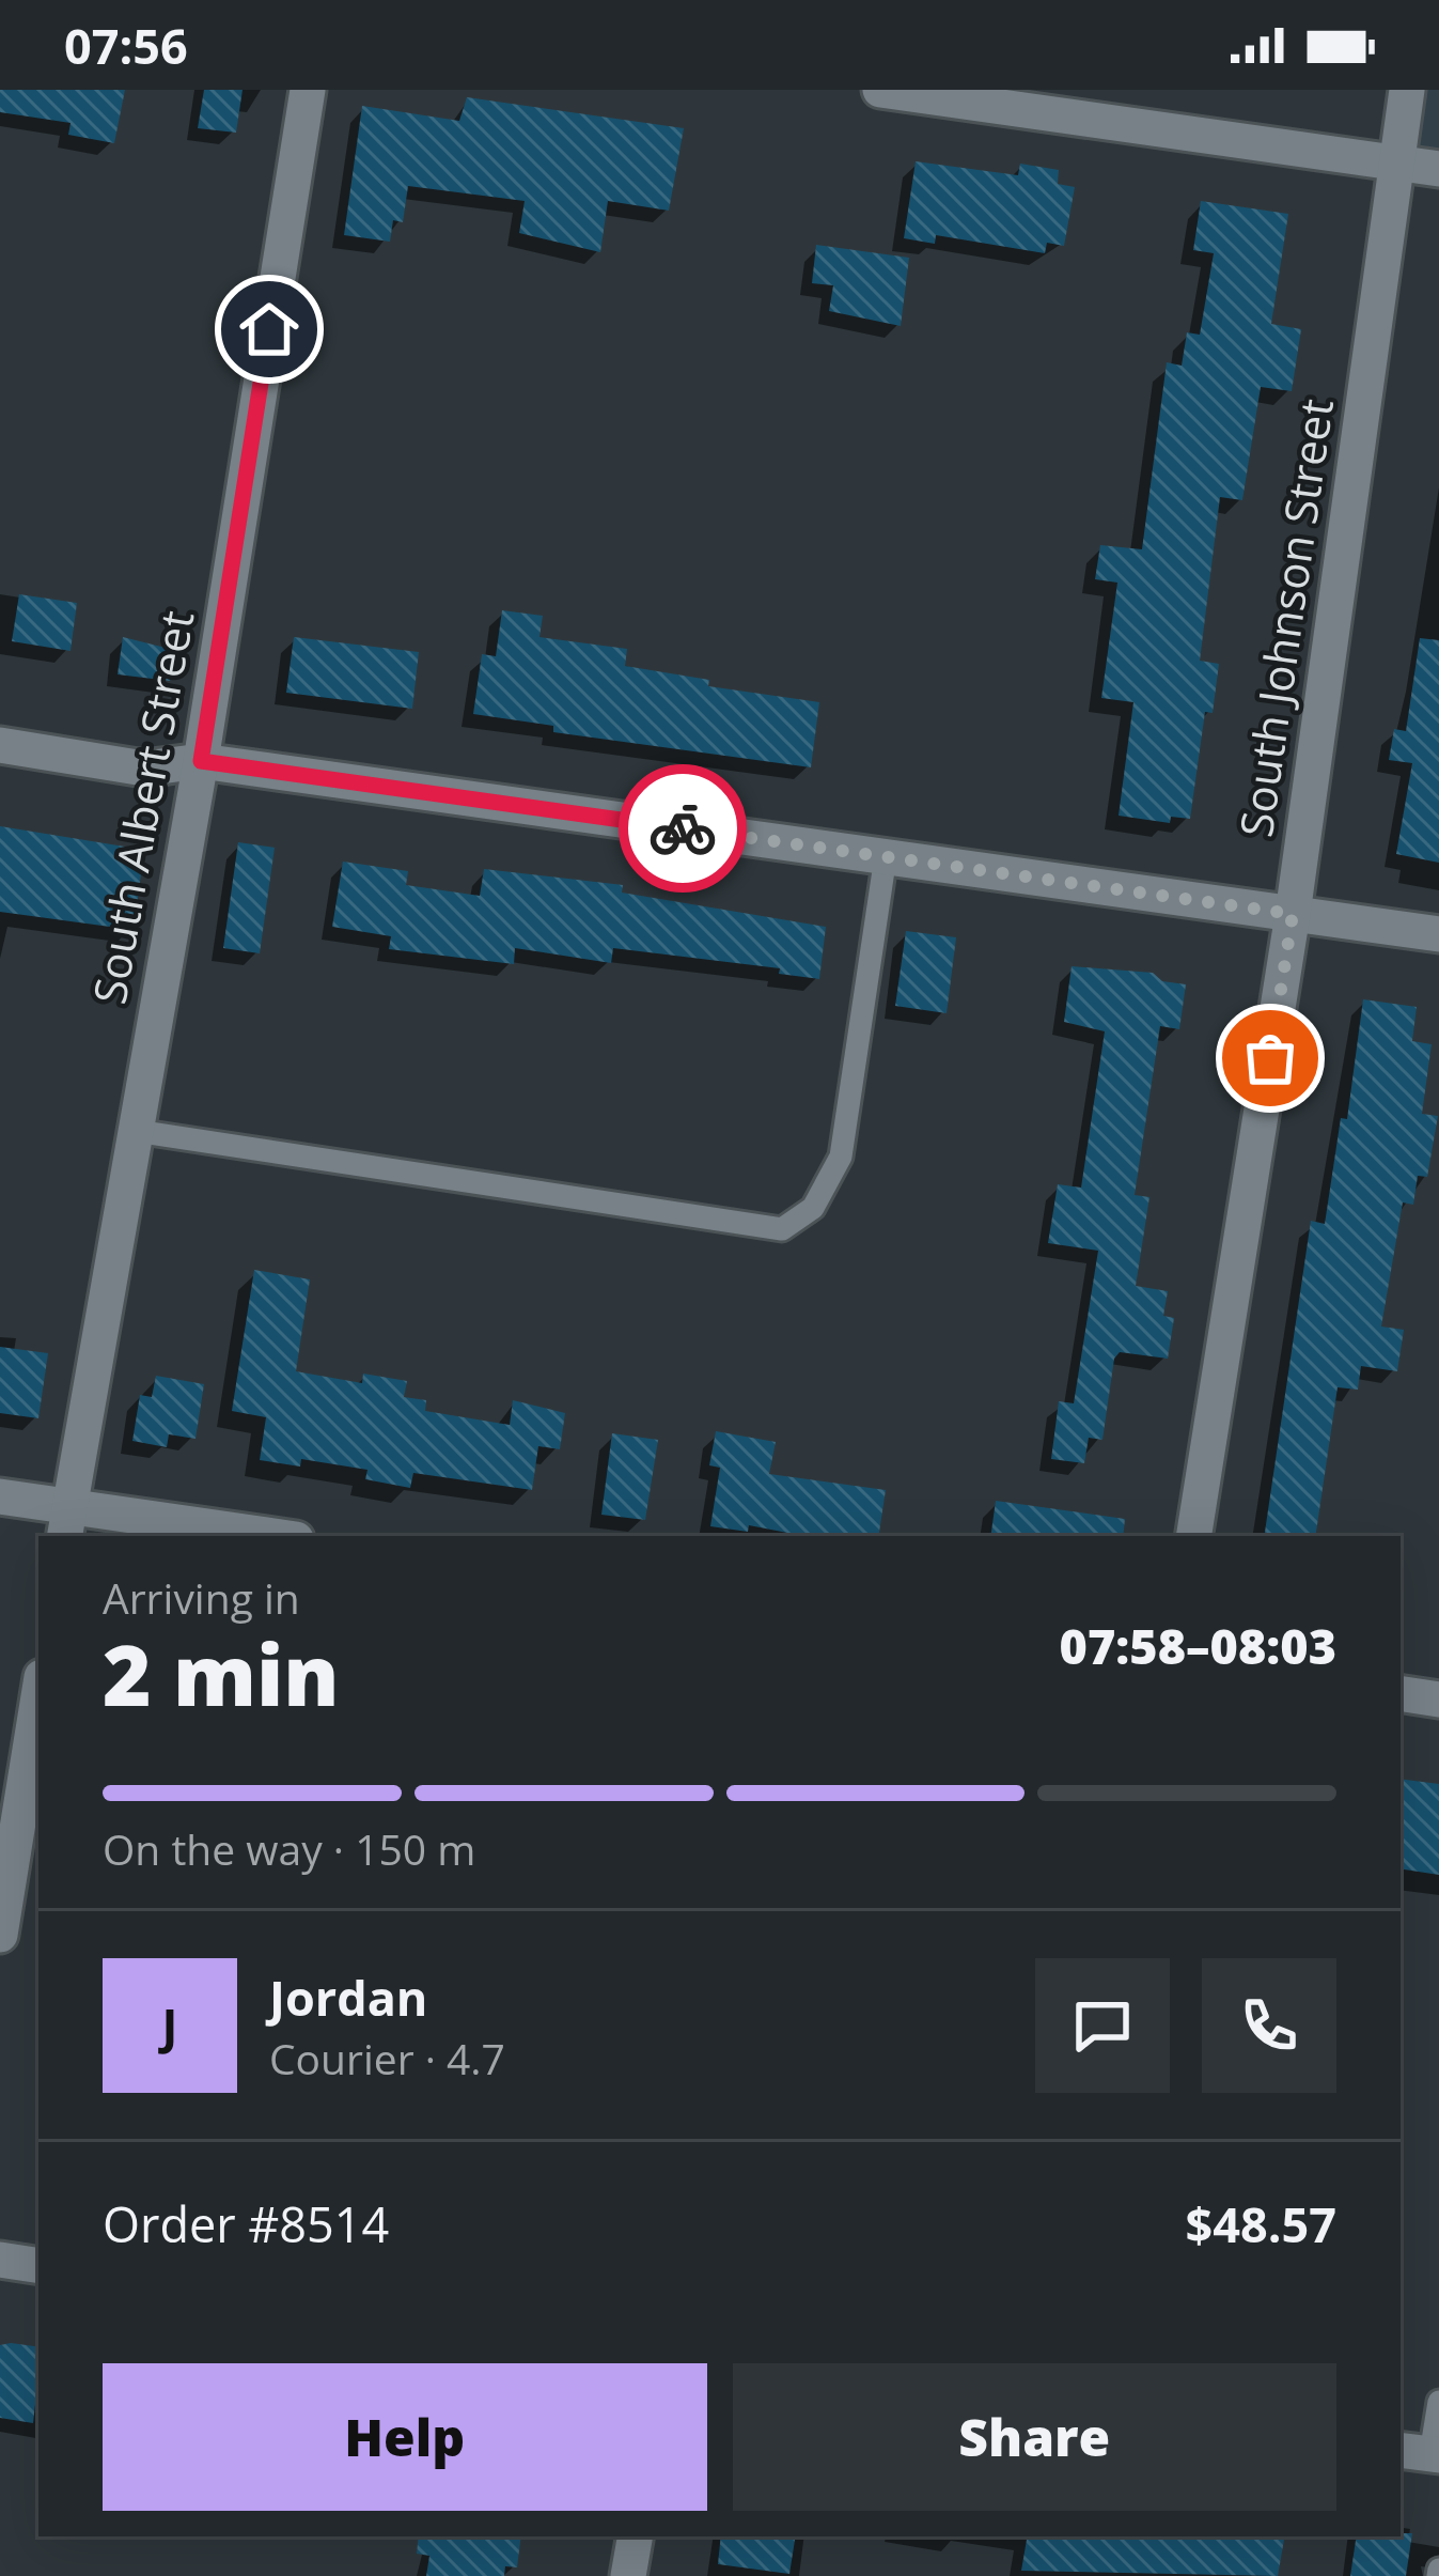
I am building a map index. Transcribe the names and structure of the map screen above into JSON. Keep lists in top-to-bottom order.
{
  "streets": {
    "street": ["South Johnson Street", "South Albert Street"]
  },
  "page": {
    "status": "07:56",
    "heading": ["2 min", "Arriving in", "07:58–08:03"],
    "panel": [
      "Jordan",
      "Courier · 4.7",
      "Order #8514",
      "$48.57"
    ],
    "bar": "On the way · 150 m",
    "round": "J",
    "buttons": ["Help", "Share"]
  }
}
